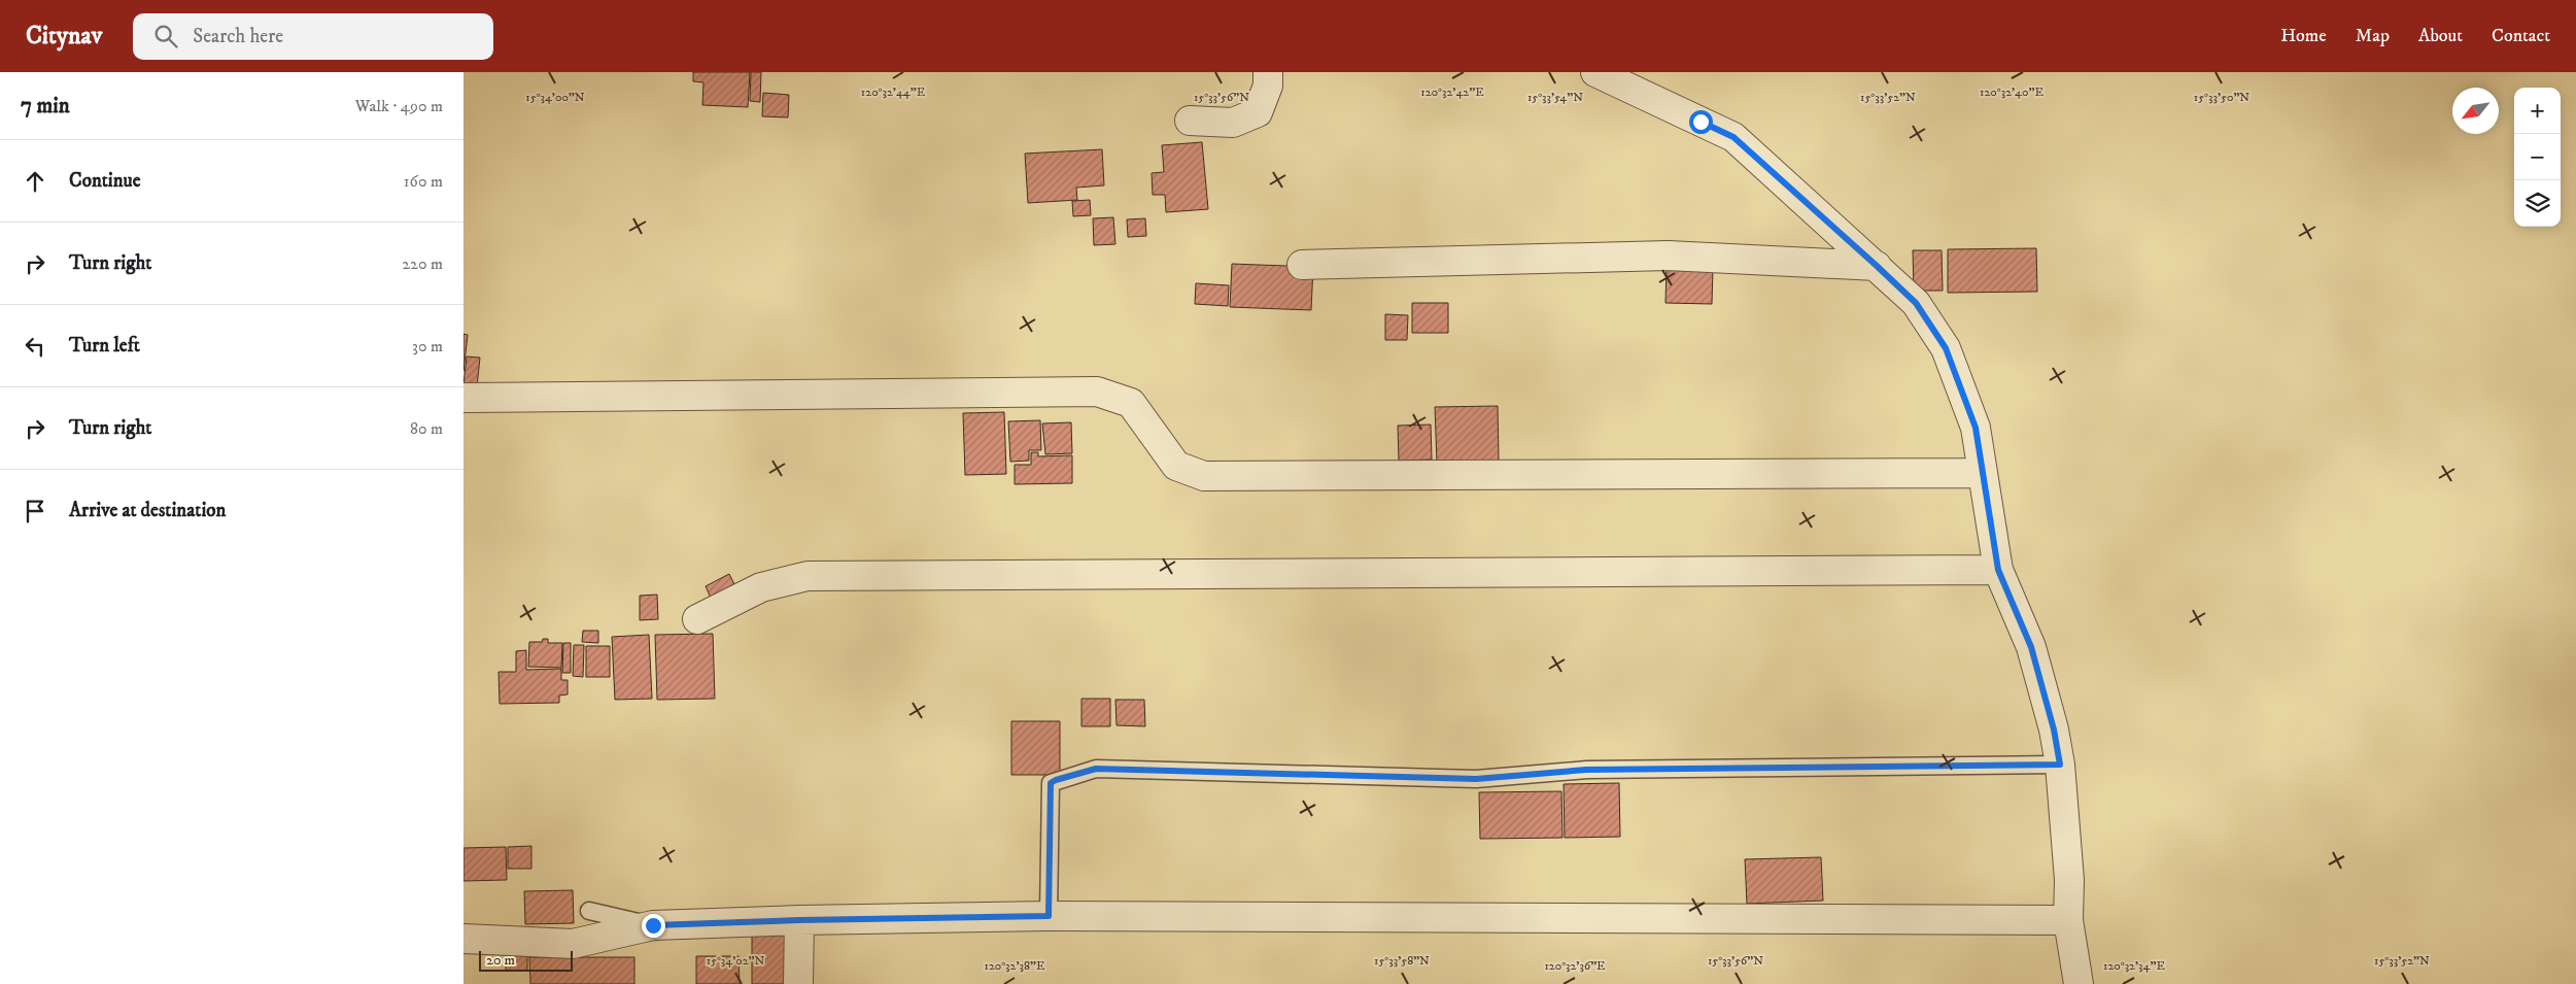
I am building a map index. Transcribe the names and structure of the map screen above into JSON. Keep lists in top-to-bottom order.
{
  "scale_bar": "20 m",
  "north": "bottom left",
  "page": {
    "header": "Citynav",
    "search": "Search here",
    "nav": [
      "Home",
      "Map",
      "About",
      "Contact"
    ],
    "heading": ["7 min", "Walk · 490 m"],
    "map_buttons": ["+", "−"],
    "list": [
      ["Continue", "160 m"],
      ["Turn right", "220 m"],
      ["Turn left", "30 m"],
      ["Turn right", "80 m"],
      "Arrive at destination"
    ],
    "scale": "20 m"
  },
  "coordinates": [
    "120°32'44\"E",
    "120°32'40\"E",
    "120°32'42\"E",
    "15°34'00\"N",
    "15°33'56\"N",
    "15°33'52\"N",
    "15°33'50\"N",
    "15°33'54\"N",
    "15°34'02\"N",
    "15°33'58\"N",
    "120°32'38\"E",
    "120°32'36\"E",
    "120°32'34\"E"
  ]
}
